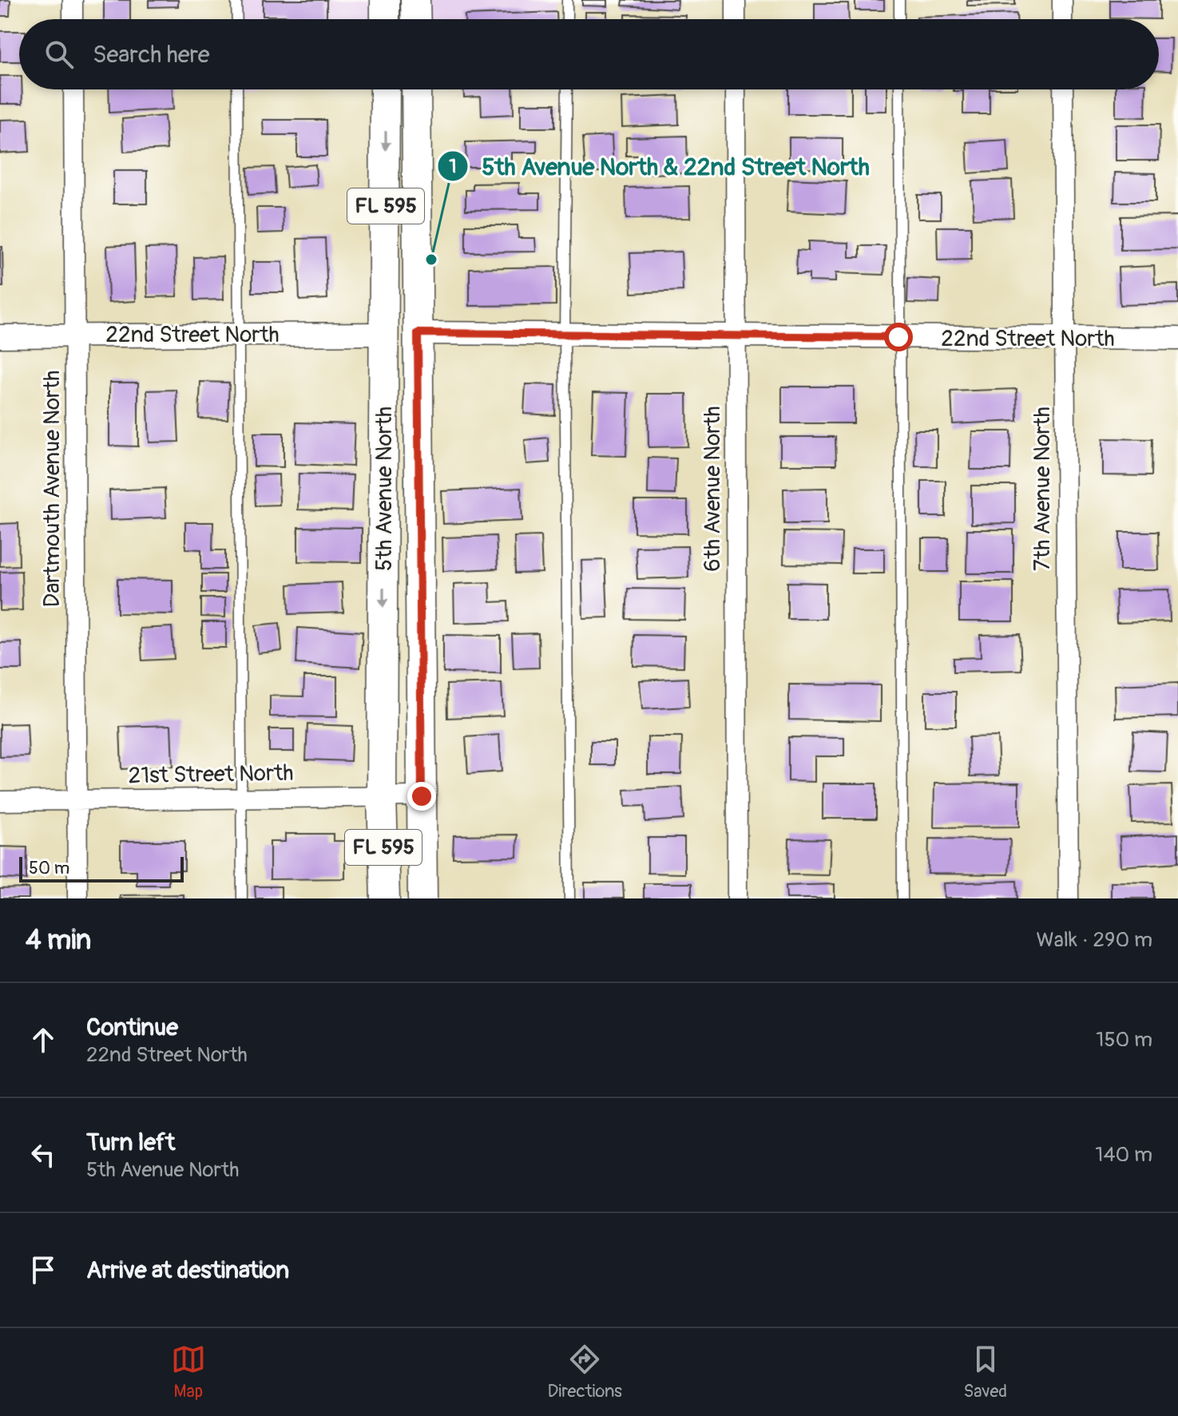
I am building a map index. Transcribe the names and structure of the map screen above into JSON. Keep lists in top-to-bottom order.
{
  "streets": {
    "main road": ["FL 595", "5th Avenue North"],
    "street": [
      "22nd Street North",
      "Dartmouth Avenue North",
      "6th Avenue North",
      "7th Avenue North",
      "21st Street North"
    ]
  },
  "crossings": [
    ["22nd Street North", "Dartmouth Avenue North"],
    ["22nd Street North", "5th Avenue North"],
    ["22nd Street North", "6th Avenue North"],
    ["22nd Street North", "7th Avenue North"],
    ["Dartmouth Avenue North", "21st Street North"],
    ["5th Avenue North", "21st Street North"]
  ],
  "places": ["5th Avenue North & 22nd Street North"],
  "scale_bar": "50 m",
  "page": {
    "search": "Search here",
    "scale": "50 m",
    "heading": ["4 min", "Walk · 290 m"],
    "list": [
      ["Continue", "22nd Street North", "150 m"],
      ["Turn left", "5th Avenue North", "140 m"],
      "Arrive at destination"
    ],
    "nav": ["Map", "Directions", "Saved"]
  }
}
